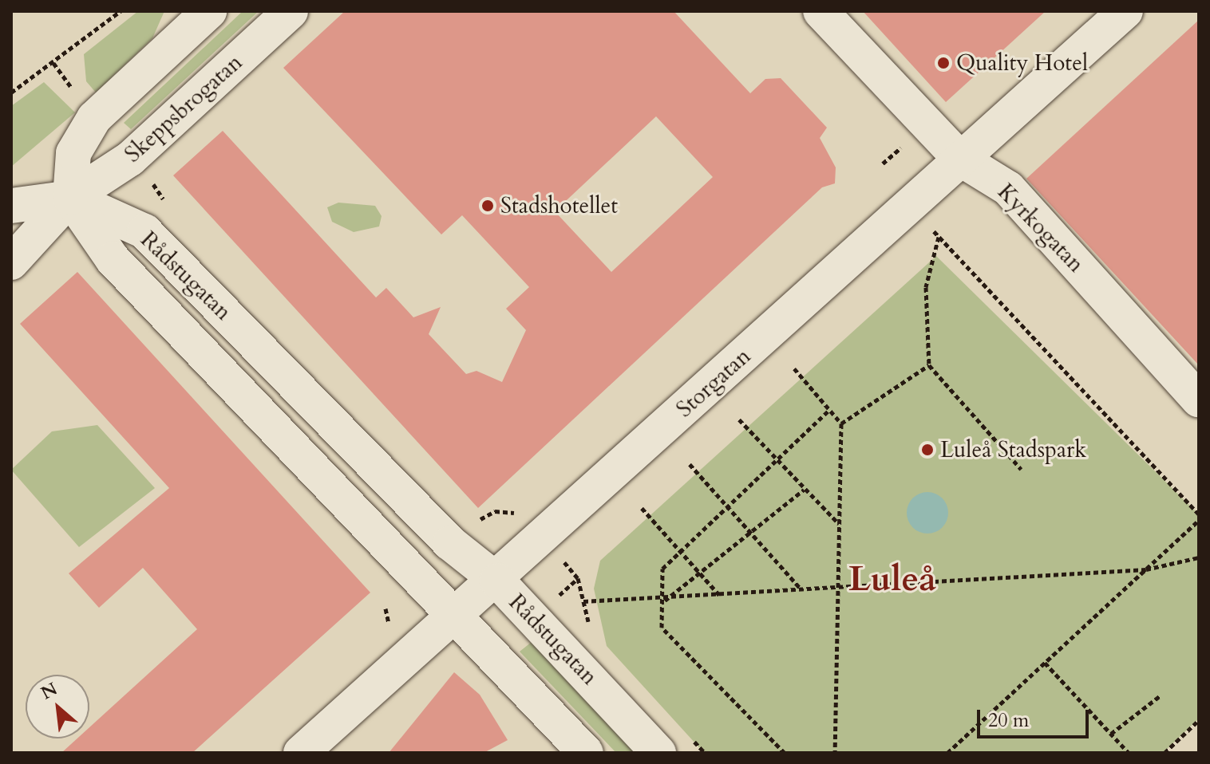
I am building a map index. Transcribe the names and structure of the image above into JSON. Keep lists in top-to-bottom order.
{
  "streets": {
    "main road": [
      "Skeppsbrogatan",
      "Kyrkogatan",
      "Rådstugatan",
      "Storgatan"
    ]
  },
  "crossings": [
    ["Skeppsbrogatan", "Rådstugatan"],
    ["Kyrkogatan", "Storgatan"],
    ["Rådstugatan", "Storgatan"]
  ],
  "districts": ["Luleå"],
  "places": ["Quality Hotel", "Stadshotellet", "Luleå Stadspark"],
  "scale_bar": "20 m",
  "north": "top left"
}
